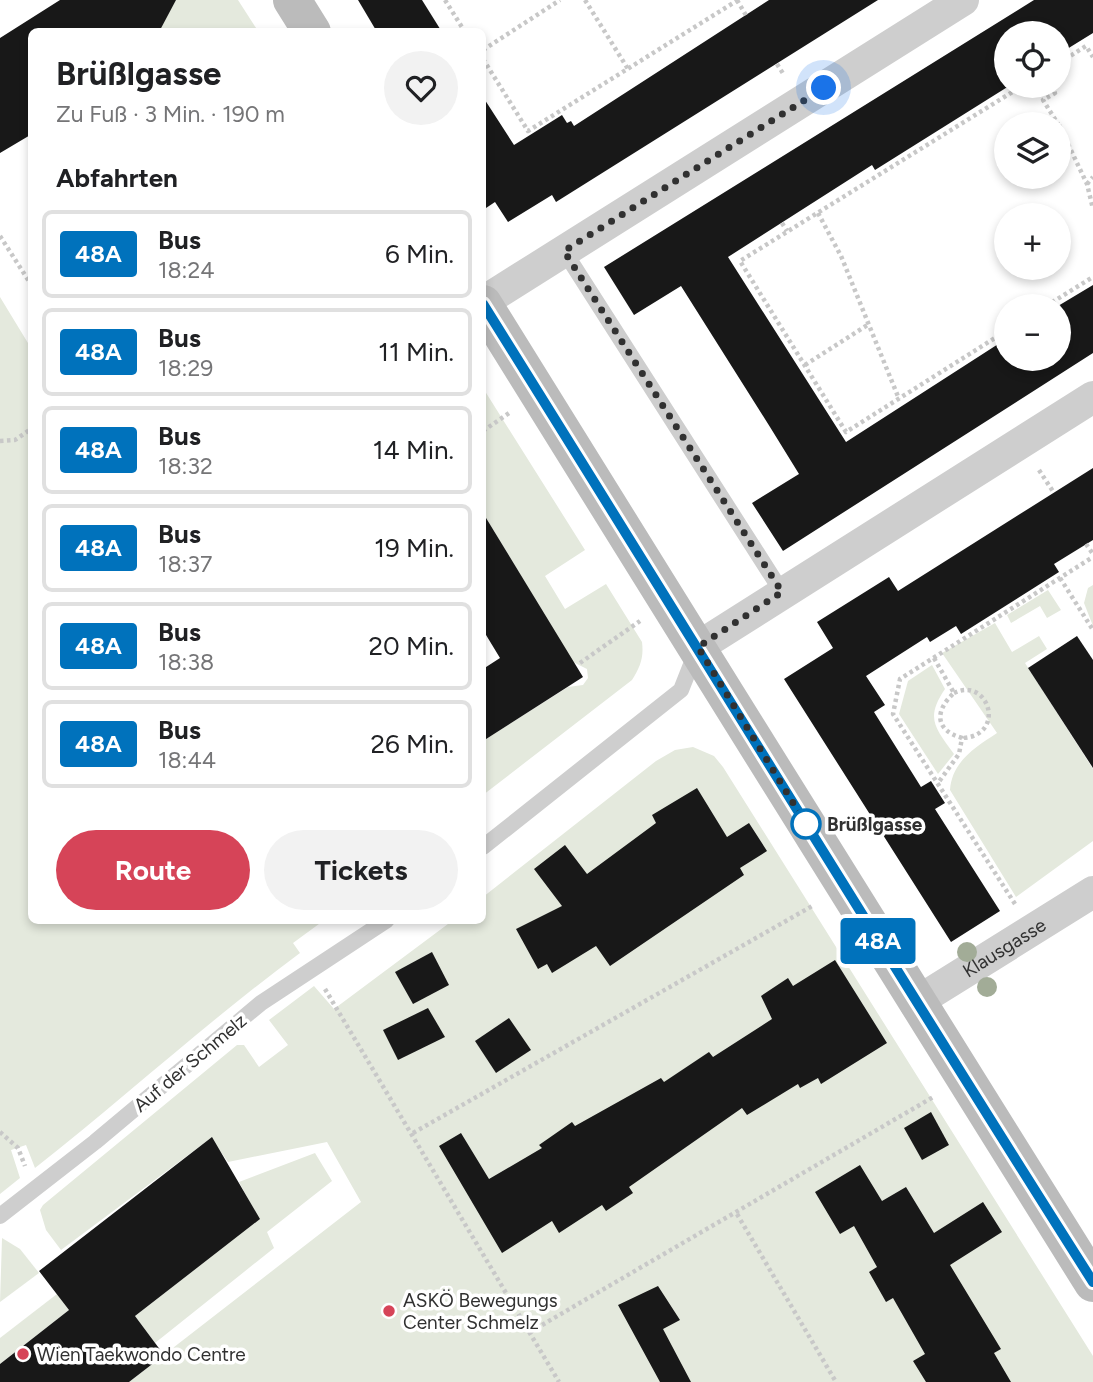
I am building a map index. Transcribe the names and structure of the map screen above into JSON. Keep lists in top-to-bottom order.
{
  "streets": {
    "street": ["Klausgasse"],
    "lane": ["Auf der Schmelz"]
  },
  "places": ["Brüßlgasse", "ASKÖ Bewegungs Center Schmelz", "Wien Taekwondo Centre"],
  "lines": ["bus line 48A"],
  "page": {
    "on_map": "48A",
    "map_buttons": ["+", "−"],
    "heading": [
      ["Brüßlgasse", "Zu Fuß · 3 Min. · 190 m"],
      "Abfahrten"
    ],
    "list": [
      {
        "mark": "48A",
        "name": "Bus",
        "note": "18:24",
        "value": "6 Min."
      },
      {
        "mark": "48A",
        "name": "Bus",
        "note": "18:29",
        "value": "11 Min."
      },
      {
        "mark": "48A",
        "name": "Bus",
        "note": "18:32",
        "value": "14 Min."
      },
      {
        "mark": "48A",
        "name": "Bus",
        "note": "18:37",
        "value": "19 Min."
      },
      {
        "mark": "48A",
        "name": "Bus",
        "note": "18:38",
        "value": "20 Min."
      },
      {
        "mark": "48A",
        "name": "Bus",
        "note": "18:44",
        "value": "26 Min."
      }
    ],
    "buttons": ["Route", "Tickets"]
  }
}
